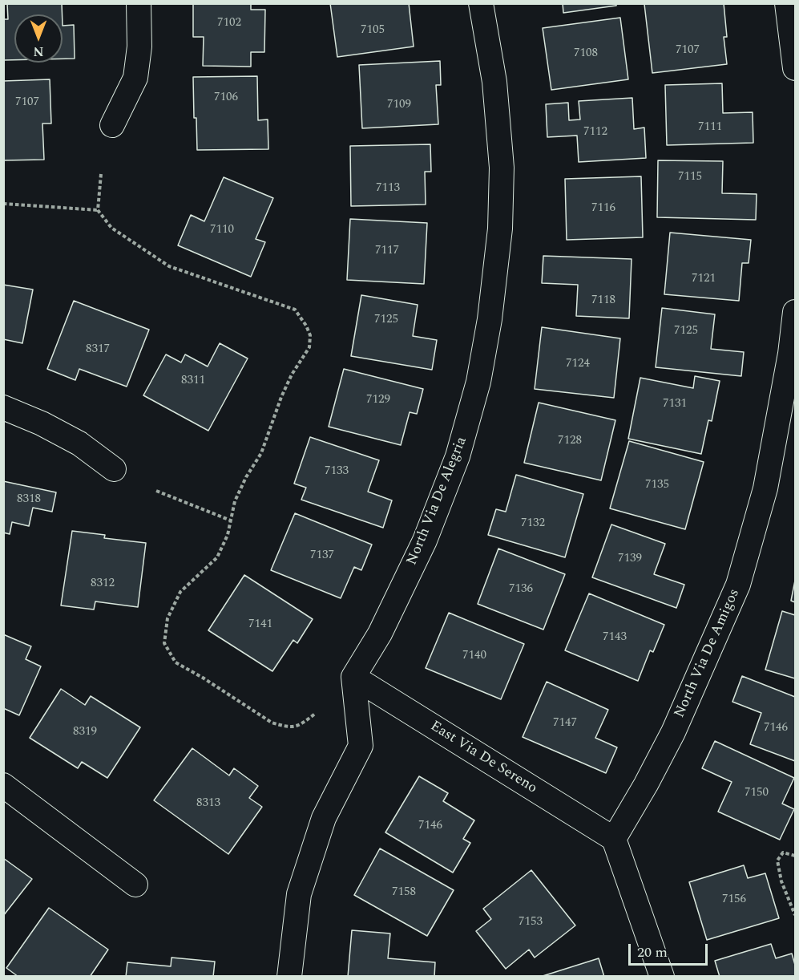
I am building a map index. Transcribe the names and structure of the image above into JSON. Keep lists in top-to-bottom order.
{
  "streets": {
    "street": ["North Via De Alegria", "North Via De Amigos", "East Via De Sereno"]
  },
  "crossings": [
    ["North Via De Alegria", "East Via De Sereno"],
    ["North Via De Amigos", "East Via De Sereno"]
  ],
  "house_numbers": [
    "7102",
    "7105",
    "7107",
    "7108",
    "7106",
    "7107",
    "7109",
    "7111",
    "7112",
    "7115",
    "7113",
    "7116",
    "7110",
    "7117",
    "7121",
    "7118",
    "7125",
    "7125",
    "8317",
    "7124",
    "8311",
    "7129",
    "7131",
    "7128",
    "7133",
    "7135",
    "8318",
    "7132",
    "7137",
    "7139",
    "8312",
    "7136",
    "7141",
    "7143",
    "7140",
    "7147",
    "7146",
    "8319",
    "7150",
    "8313",
    "7146",
    "7158",
    "7156",
    "7153"
  ],
  "scale_bar": "20 m",
  "north": "bottom"
}
